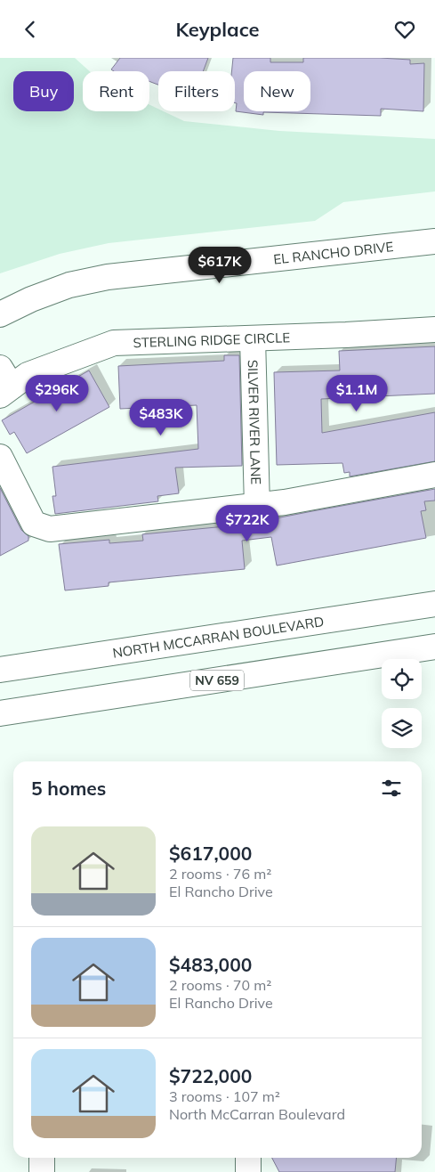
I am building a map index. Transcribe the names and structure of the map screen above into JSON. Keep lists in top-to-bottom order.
{
  "streets": {
    "main road": [
      "EL RANCHO DRIVE",
      "STERLING RIDGE CIRCLE",
      "SILVER RIVER LANE",
      "NORTH MCCARRAN BOULEVARD",
      "NV 659"
    ]
  },
  "crossings": [
    ["STERLING RIDGE CIRCLE", "SILVER RIVER LANE"]
  ],
  "page": {
    "header": "Keyplace",
    "chip": [
      "Buy",
      "Rent",
      "Filters",
      "New"
    ],
    "price": [
      "$617K",
      "$296K",
      "$1.1M",
      "$483K",
      "$722K"
    ],
    "heading": "5 homes",
    "list": [
      {
        "name": "$617,000",
        "note": "2 rooms · 76 m² · El Rancho Drive"
      },
      {
        "name": "$483,000",
        "note": "2 rooms · 70 m² · El Rancho Drive"
      },
      {
        "name": "$722,000",
        "note": "3 rooms · 107 m² · North McCarran Boulevard"
      }
    ]
  }
}
